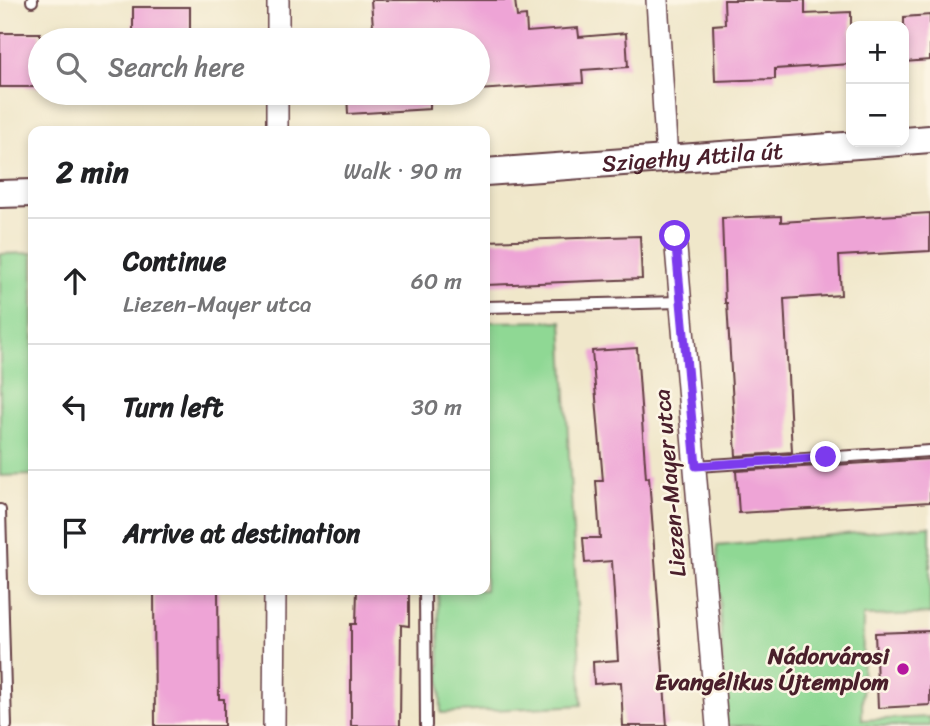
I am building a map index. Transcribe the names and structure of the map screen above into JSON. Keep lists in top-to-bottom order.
{
  "streets": {
    "street": ["Szigethy Attila út", "Liezen-Mayer utca"]
  },
  "places": ["Nádorvárosi Evangélikus Újtemplom"],
  "page": {
    "map_buttons": ["+", "−"],
    "search": "Search here",
    "heading": ["2 min", "Walk · 90 m"],
    "list": [
      ["Continue", "Liezen-Mayer utca", "60 m"],
      ["Turn left", "30 m"],
      "Arrive at destination"
    ]
  }
}
